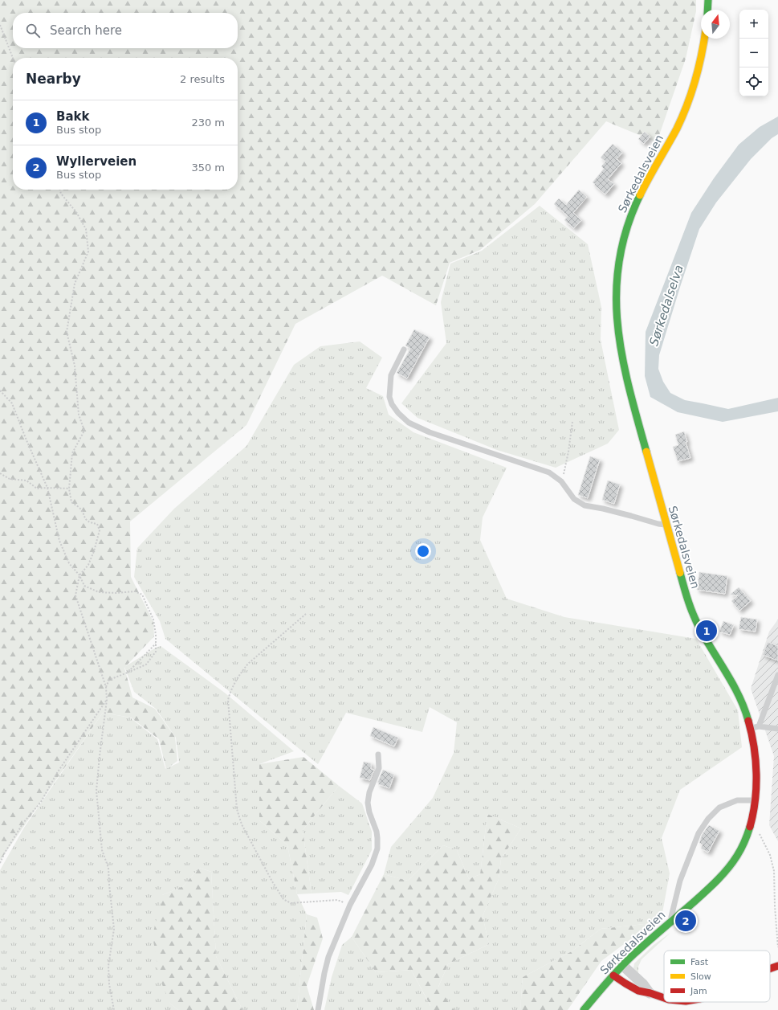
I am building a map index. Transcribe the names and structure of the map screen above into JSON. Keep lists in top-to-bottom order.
{
  "streets": {
    "street": ["Sørkedalsveien"]
  },
  "water": ["Sørkedalselva"],
  "legend": ["Fast", "Slow", "Jam"],
  "north": "top",
  "page": {
    "map_buttons": ["+", "−"],
    "search": "Search here",
    "heading": ["Nearby", "2 results"],
    "list": [
      {
        "mark": "1",
        "name": "Bakk",
        "note": "Bus stop",
        "value": "230 m"
      },
      {
        "mark": "2",
        "name": "Wyllerveien",
        "note": "Bus stop",
        "value": "350 m"
      }
    ],
    "pins": ["1", "2"]
  }
}
